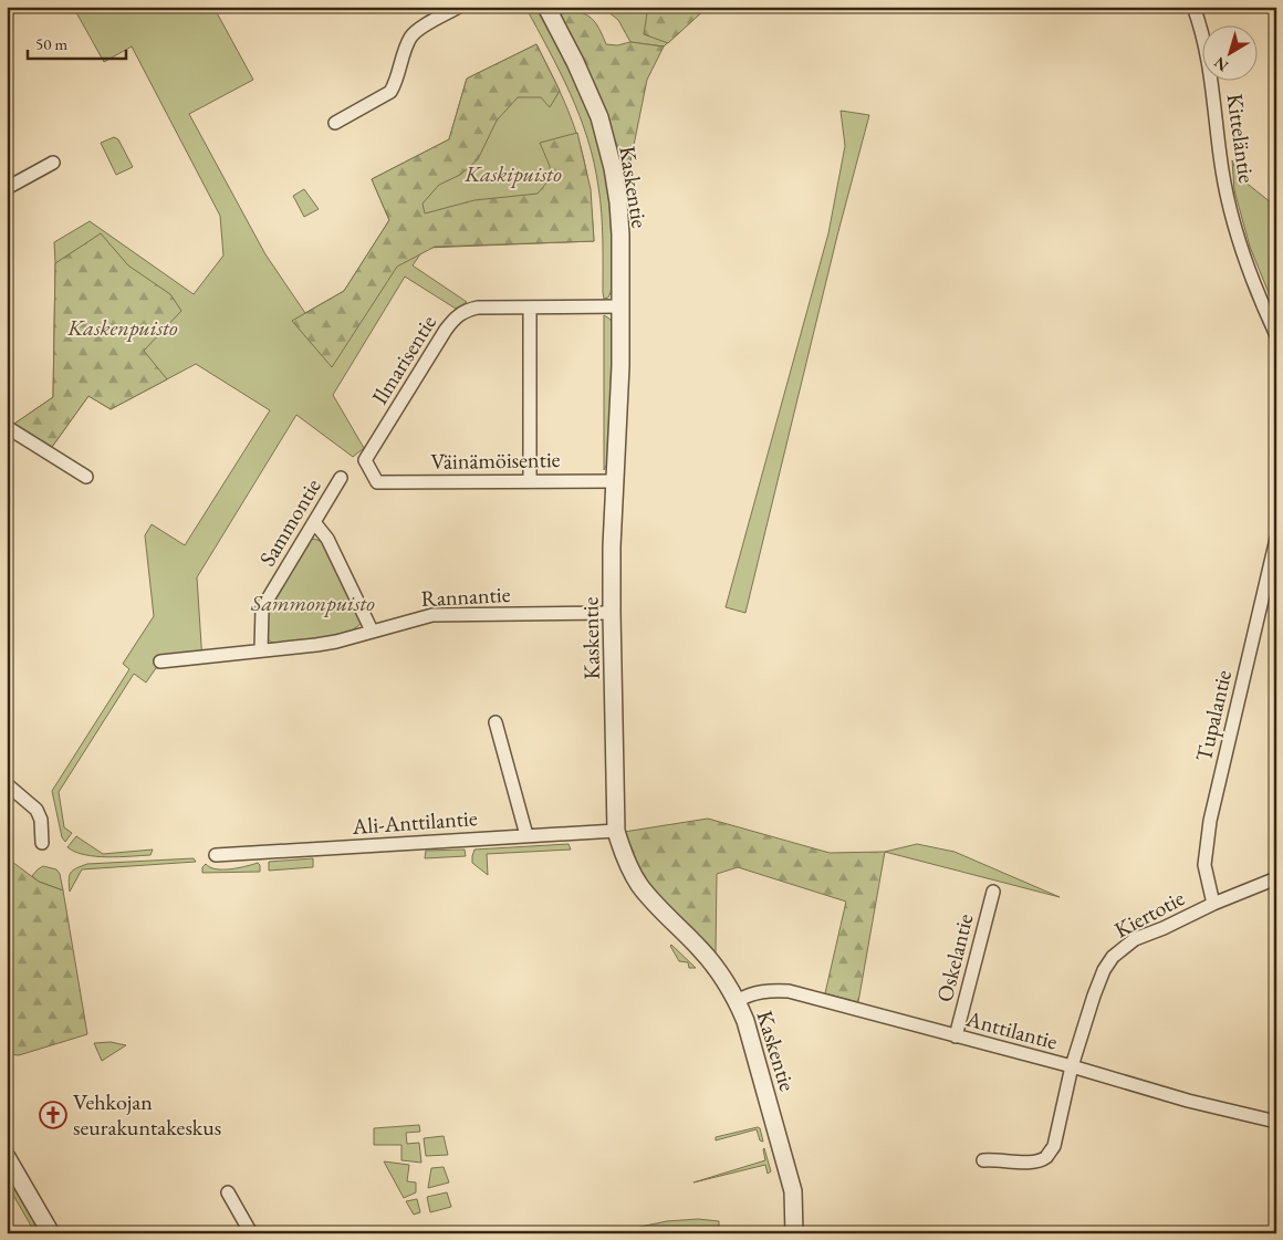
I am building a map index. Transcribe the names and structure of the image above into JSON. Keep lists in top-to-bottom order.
{
  "streets": {
    "street": [
      "Kitteläntie",
      "Kaskentie",
      "Ilmarisentie",
      "Väinämöisentie",
      "Sammontie",
      "Rannantie",
      "Tupalantie",
      "Ali-Anttilantie",
      "Kiertotie",
      "Oskelantie",
      "Anttilantie"
    ]
  },
  "crossings": [
    ["Kaskentie", "Ilmarisentie"],
    ["Kaskentie", "Väinämöisentie"],
    ["Kaskentie", "Rannantie"],
    ["Kaskentie", "Ali-Anttilantie"],
    ["Kaskentie", "Anttilantie"],
    ["Ilmarisentie", "Väinämöisentie"],
    ["Sammontie", "Rannantie"],
    ["Tupalantie", "Kiertotie"],
    ["Kiertotie", "Anttilantie"],
    ["Oskelantie", "Anttilantie"]
  ],
  "parks": ["Kaskipuisto", "Kaskenpuisto", "Sammonpuisto"],
  "places": {
    "church": ["Vehkojan seurakuntakeskus"]
  },
  "scale_bar": "50 m",
  "north": "bottom left"
}
